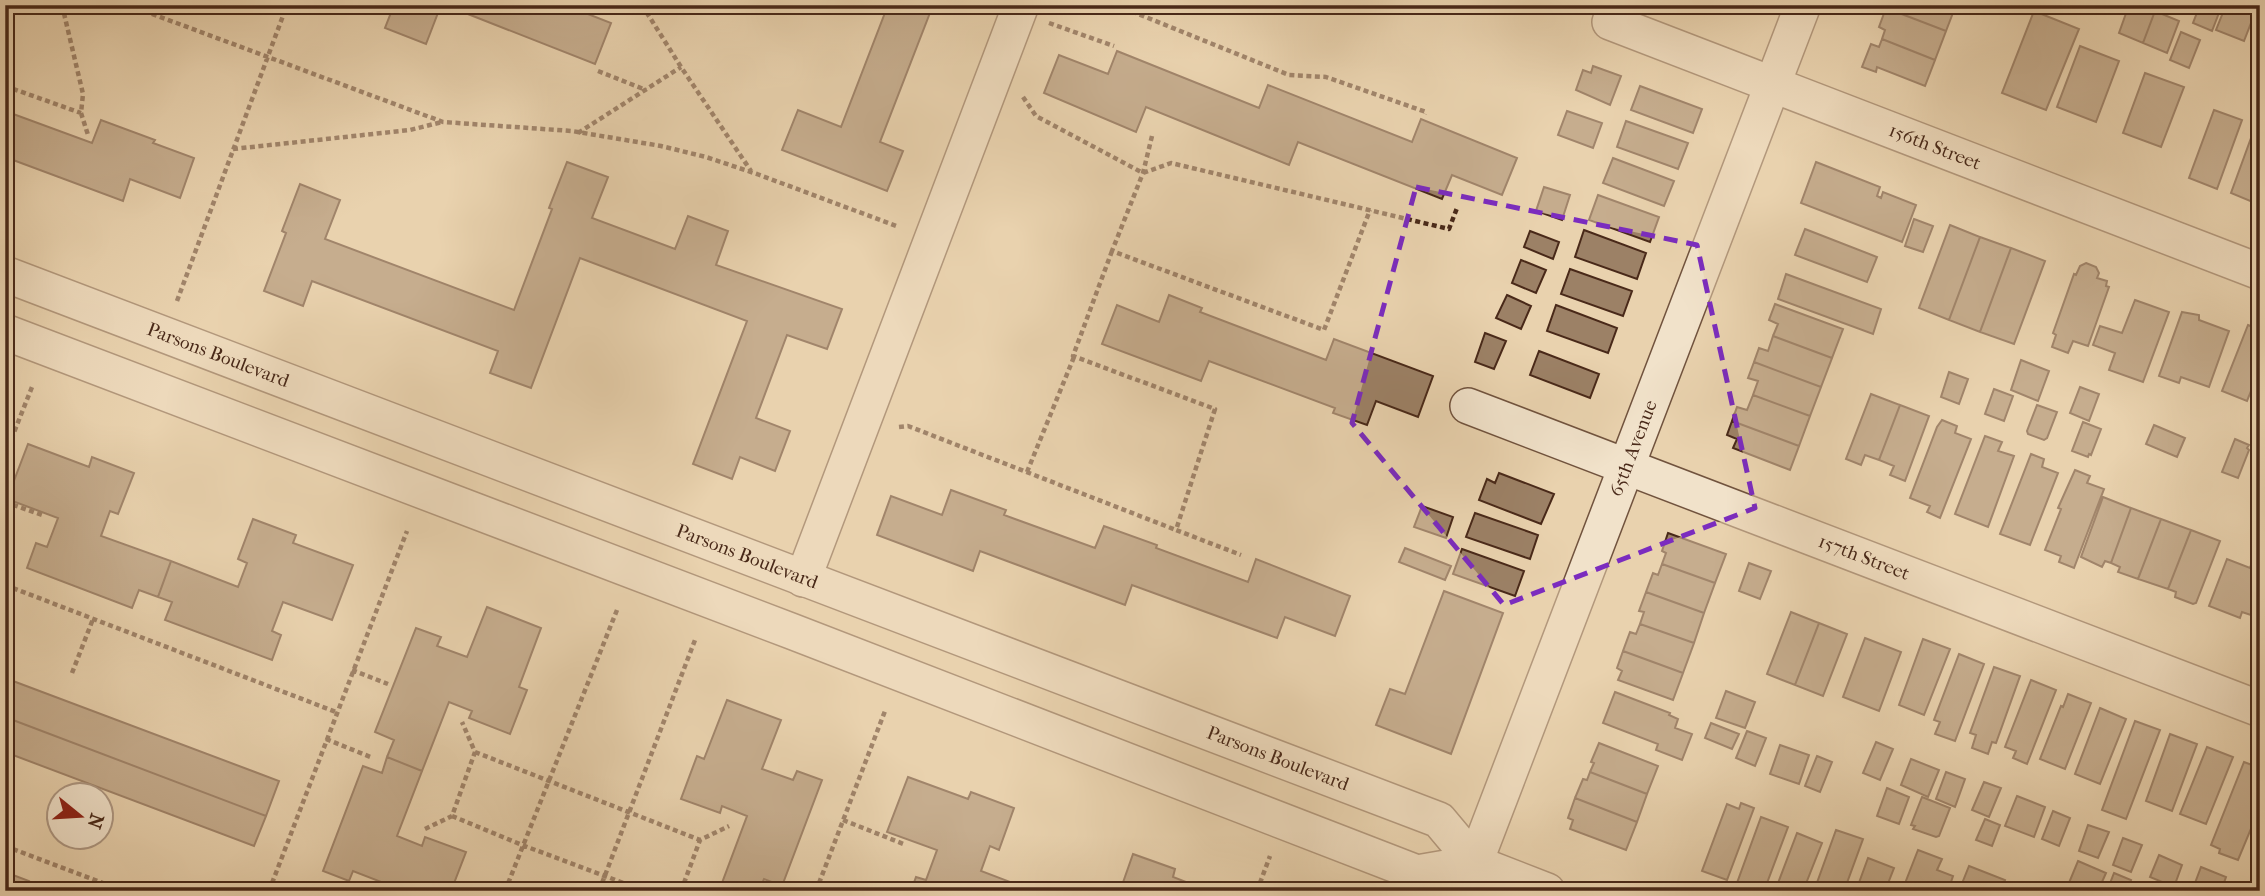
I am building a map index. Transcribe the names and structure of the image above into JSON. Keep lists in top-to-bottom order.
{
  "streets": {
    "street": [
      "156th Street",
      "Parsons Boulevard",
      "65th Avenue",
      "157th Street"
    ]
  },
  "crossings": [
    ["156th Street", "65th Avenue"],
    ["Parsons Boulevard", "65th Avenue"],
    ["65th Avenue", "157th Street"]
  ],
  "north": "right"
}
